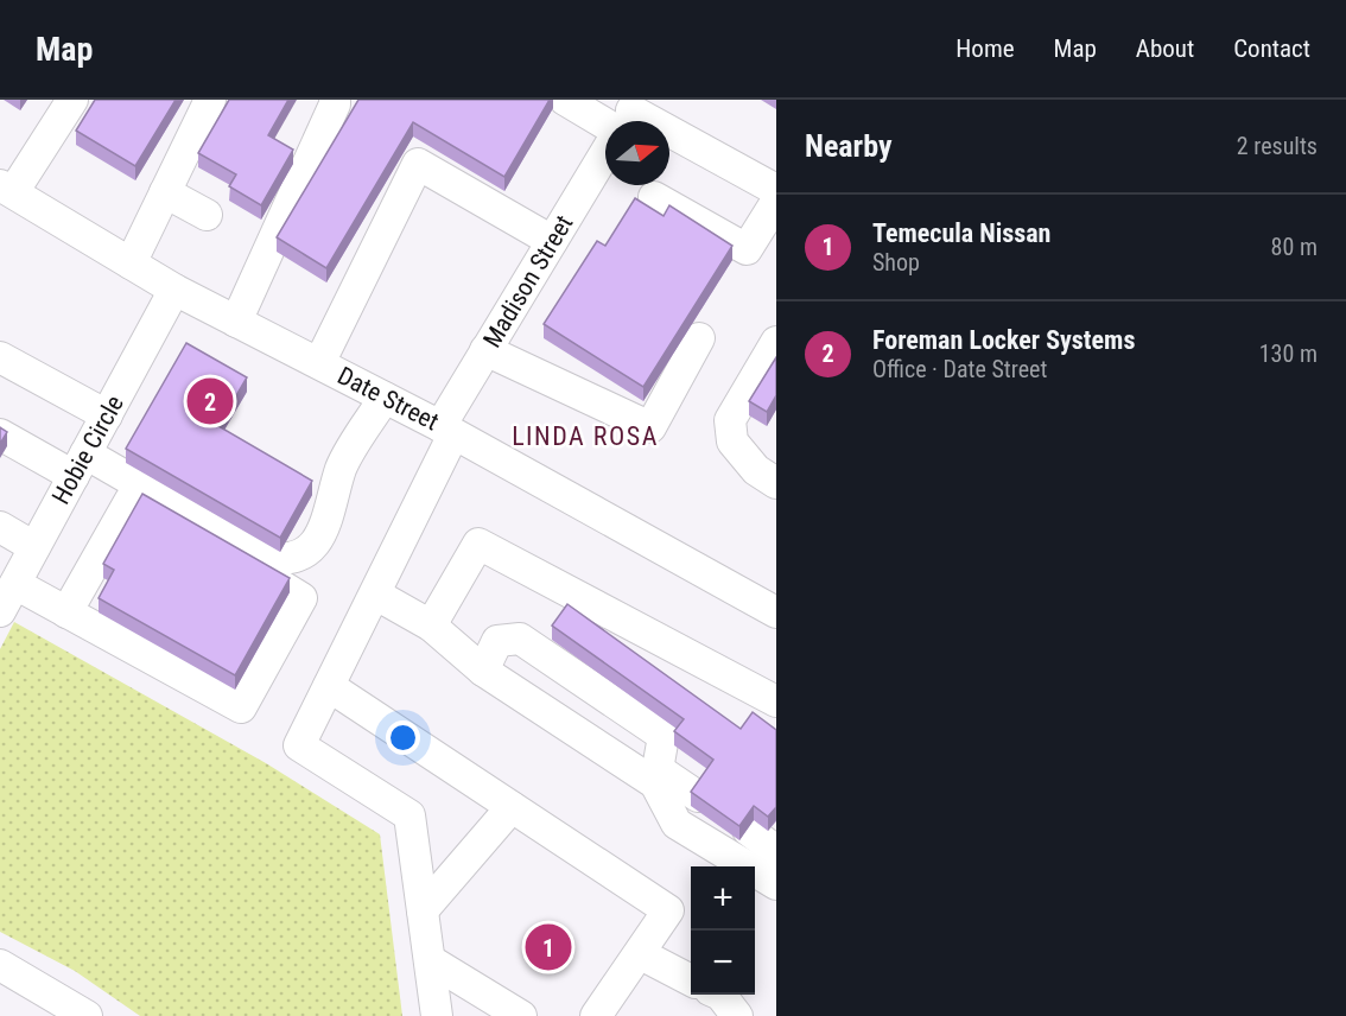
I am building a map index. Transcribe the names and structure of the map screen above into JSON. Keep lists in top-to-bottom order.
{
  "streets": {
    "street": ["Madison Street", "Date Street", "Hobie Circle"]
  },
  "crossings": [
    ["Madison Street", "Date Street"],
    ["Date Street", "Hobie Circle"]
  ],
  "districts": ["LINDA ROSA"],
  "north": "right",
  "page": {
    "header": "Map",
    "nav": [
      "Home",
      "Map",
      "About",
      "Contact"
    ],
    "heading": ["Nearby", "2 results"],
    "list": [
      {
        "mark": "1",
        "name": "Temecula Nissan",
        "note": "Shop",
        "value": "80 m"
      },
      {
        "mark": "2",
        "name": "Foreman Locker Systems",
        "note": "Office · Date Street",
        "value": "130 m"
      }
    ],
    "pins": ["2", "1"],
    "map_buttons": ["+", "−"]
  }
}
